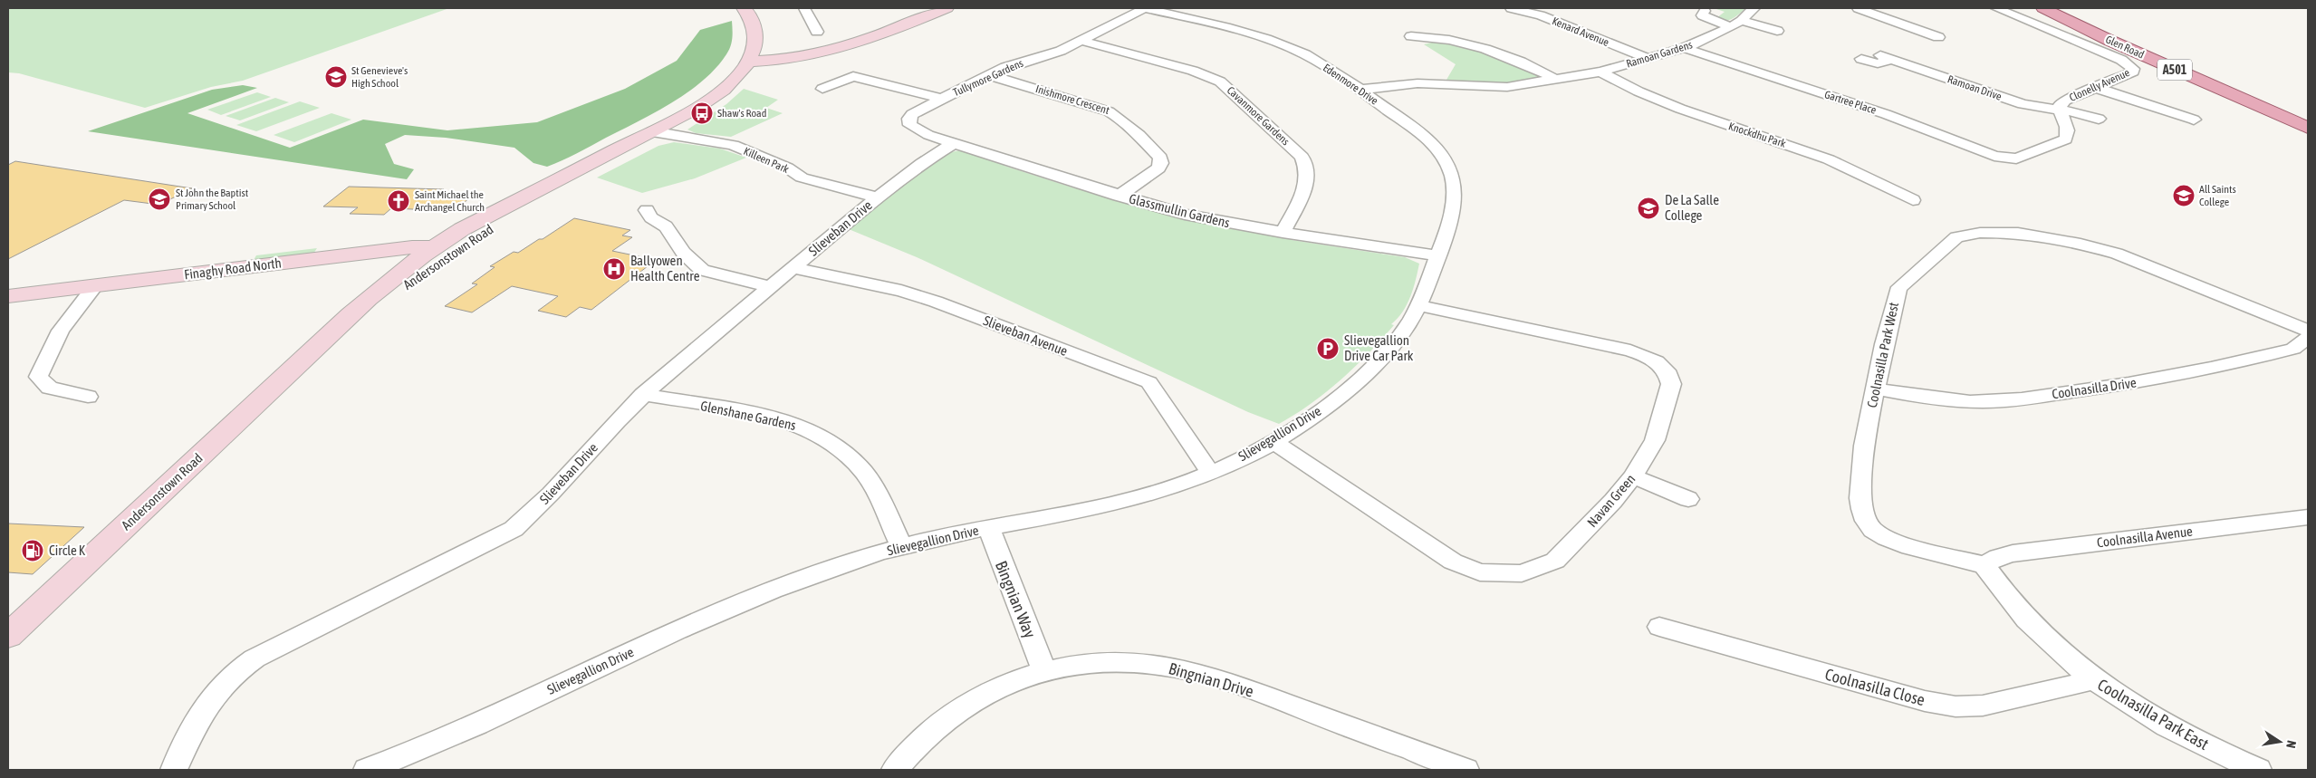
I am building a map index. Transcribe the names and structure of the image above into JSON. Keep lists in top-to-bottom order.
{
  "streets": {
    "main road": [
      "Glen Road",
      "A501",
      "Andersonstown Road",
      "Finaghy Road North"
    ],
    "street": [
      "Kenard Avenue",
      "Ramoan Gardens",
      "Tullymore Gardens",
      "Edenmore Drive",
      "Clonelly Avenue",
      "Ramoan Drive",
      "Inishmore Crescent",
      "Gartree Place",
      "Cavanmore Gardens",
      "Knockdhu Park",
      "Killeen Park",
      "Glassmullin Gardens",
      "Slieveban Drive",
      "Slieveban Avenue",
      "Coolnasilla Park West",
      "Coolnasilla Drive",
      "Glenshane Gardens",
      "Slievegallion Drive",
      "Navan Green",
      "Coolnasilla Avenue",
      "Bingnian Way",
      "Bingnian Drive",
      "Coolnasilla Close",
      "Coolnasilla Park East"
    ]
  },
  "crossings": [
    ["Kenard Avenue", "Ramoan Gardens"],
    ["Ramoan Gardens", "Edenmore Drive"],
    ["Ramoan Gardens", "Gartree Place"],
    ["Ramoan Gardens", "Knockdhu Park"],
    ["Tullymore Gardens", "Edenmore Drive"],
    ["Tullymore Gardens", "Inishmore Crescent"],
    ["Tullymore Gardens", "Cavanmore Gardens"],
    ["Tullymore Gardens", "Glassmullin Gardens"],
    ["Edenmore Drive", "Glassmullin Gardens"],
    ["Edenmore Drive", "Slievegallion Drive"],
    ["Clonelly Avenue", "Ramoan Drive"],
    ["Clonelly Avenue", "Gartree Place"],
    ["Inishmore Crescent", "Glassmullin Gardens"],
    ["Cavanmore Gardens", "Glassmullin Gardens"],
    ["Killeen Park", "Slieveban Drive"],
    ["Killeen Park", "Andersonstown Road"],
    ["Glassmullin Gardens", "Slieveban Drive"],
    ["Glassmullin Gardens", "Slievegallion Drive"],
    ["Slieveban Drive", "Slieveban Avenue"],
    ["Slieveban Drive", "Glenshane Gardens"],
    ["Andersonstown Road", "Finaghy Road North"],
    ["Slieveban Avenue", "Slievegallion Drive"],
    ["Coolnasilla Park West", "Coolnasilla Drive"],
    ["Coolnasilla Park West", "Coolnasilla Avenue"],
    ["Coolnasilla Park West", "Coolnasilla Park East"],
    ["Glenshane Gardens", "Slievegallion Drive"],
    ["Slievegallion Drive", "Navan Green"],
    ["Slievegallion Drive", "Bingnian Way"],
    ["Coolnasilla Avenue", "Coolnasilla Park East"],
    ["Bingnian Way", "Bingnian Drive"],
    ["Coolnasilla Close", "Coolnasilla Park East"]
  ],
  "places": {
    "school or university": [
      "St Genevieve's High School",
      "All Saints College",
      "St John the Baptist Primary School",
      "De La Salle College"
    ],
    "bus stop": ["Shaw's Road"],
    "church": ["Saint Michael the Archangel Church"],
    "hospital": ["Ballyowen Health Centre"],
    "parking": ["Slievegallion Drive Car Park"],
    "fuel station": ["Circle K"]
  },
  "north": "right"
}
